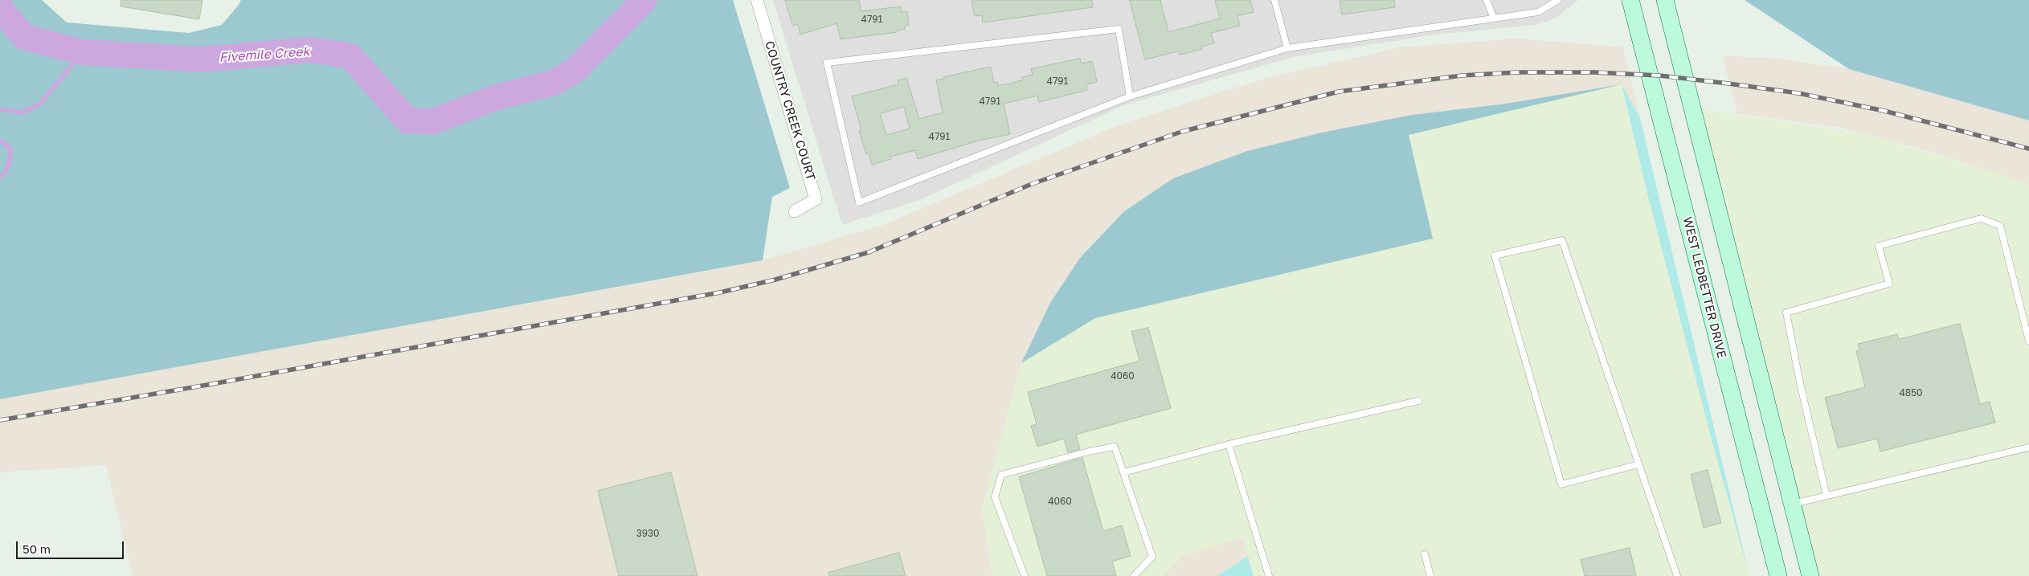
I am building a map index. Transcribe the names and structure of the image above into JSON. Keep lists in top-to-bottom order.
{
  "streets": {
    "main road": ["WEST LEDBETTER DRIVE"],
    "street": ["COUNTRY CREEK COURT"]
  },
  "water": ["Fivemile Creek"],
  "house_numbers": [
    "4791",
    "4791",
    "4791",
    "4791",
    "4060",
    "4850",
    "4060",
    "3930"
  ],
  "scale_bar": "50 m"
}
